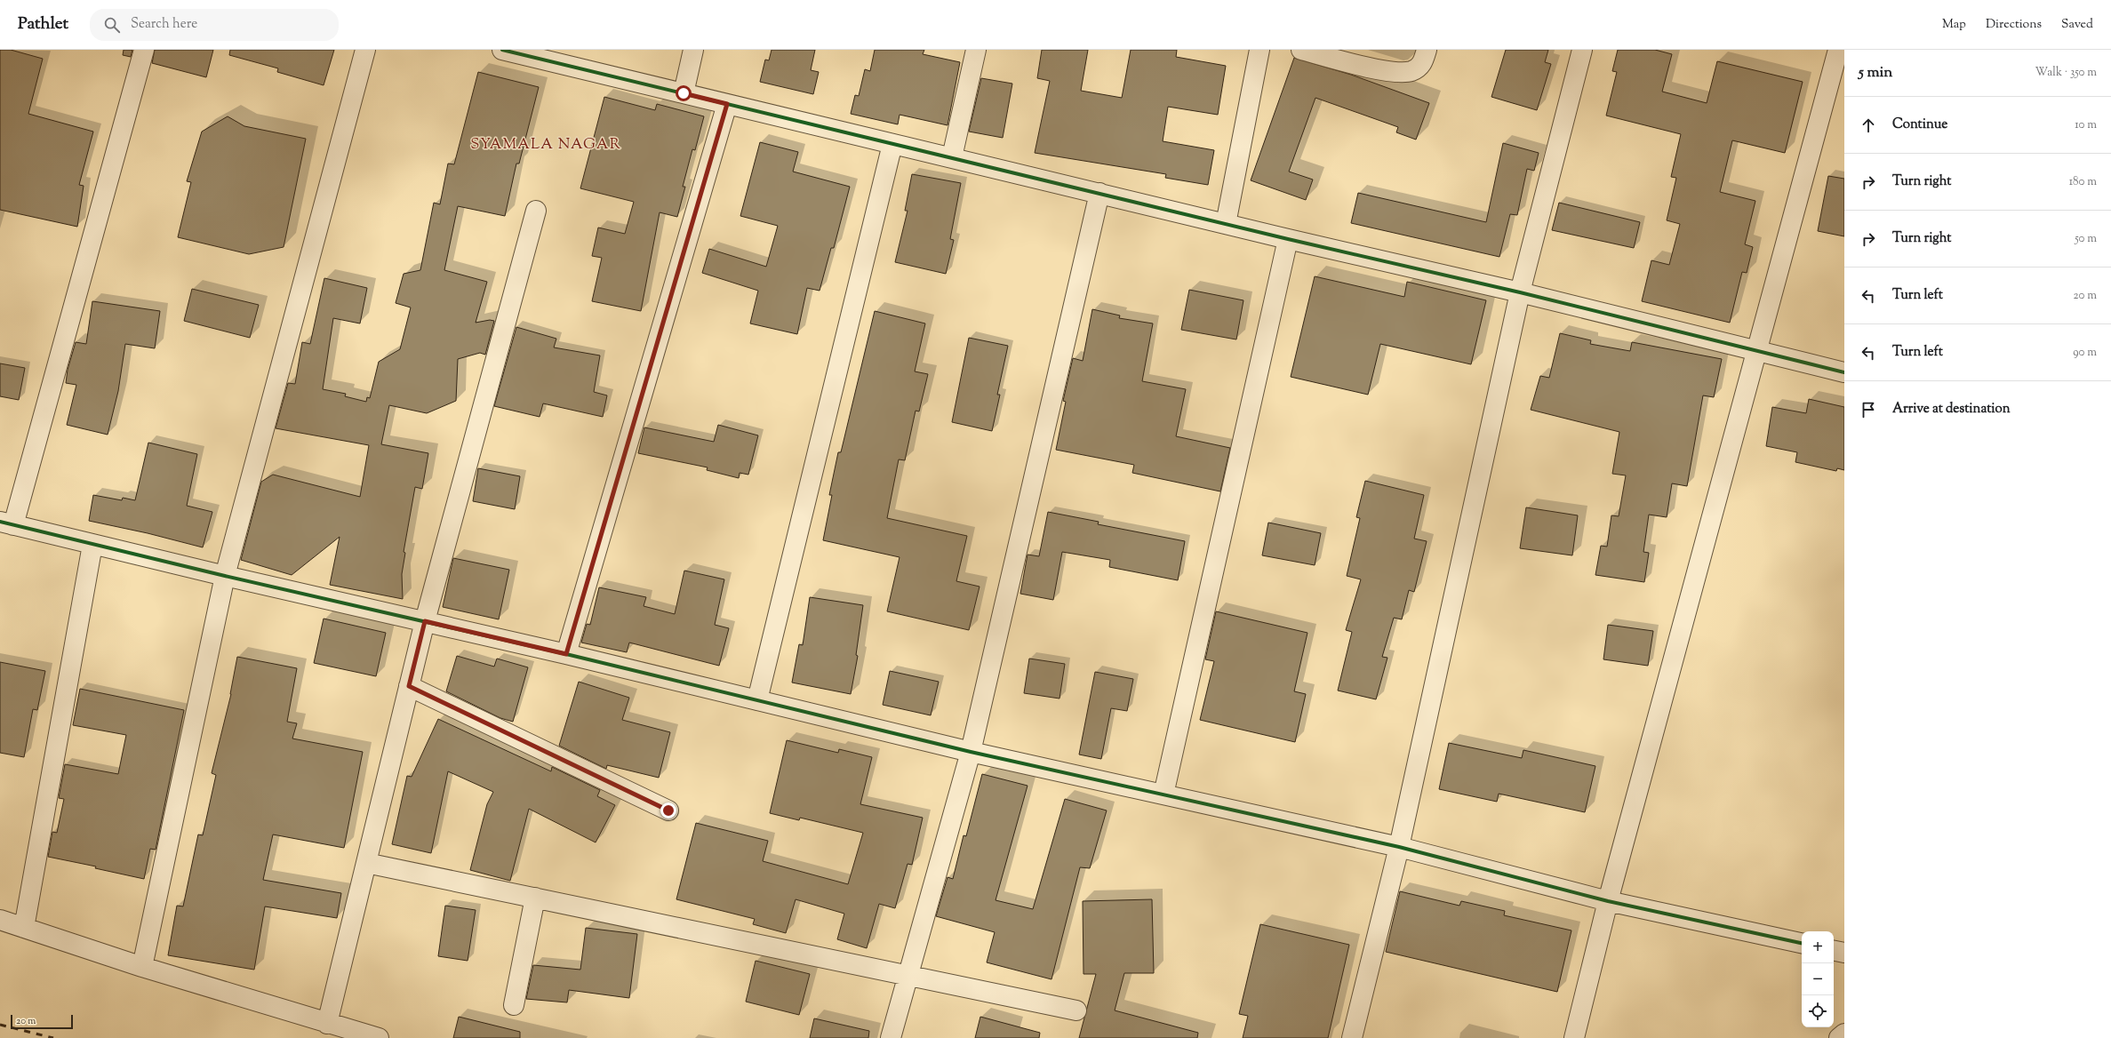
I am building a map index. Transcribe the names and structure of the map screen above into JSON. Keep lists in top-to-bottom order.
{
  "districts": ["SYAMALA NAGAR"],
  "scale_bar": "20 m",
  "page": {
    "header": "Pathlet",
    "search": "Search here",
    "nav": ["Map", "Directions", "Saved"],
    "heading": ["5 min", "Walk · 350 m"],
    "list": [
      ["Continue", "10 m"],
      ["Turn right", "180 m"],
      ["Turn right", "50 m"],
      ["Turn left", "20 m"],
      ["Turn left", "90 m"],
      "Arrive at destination"
    ],
    "map_buttons": ["+", "−"],
    "scale": "20 m"
  }
}
